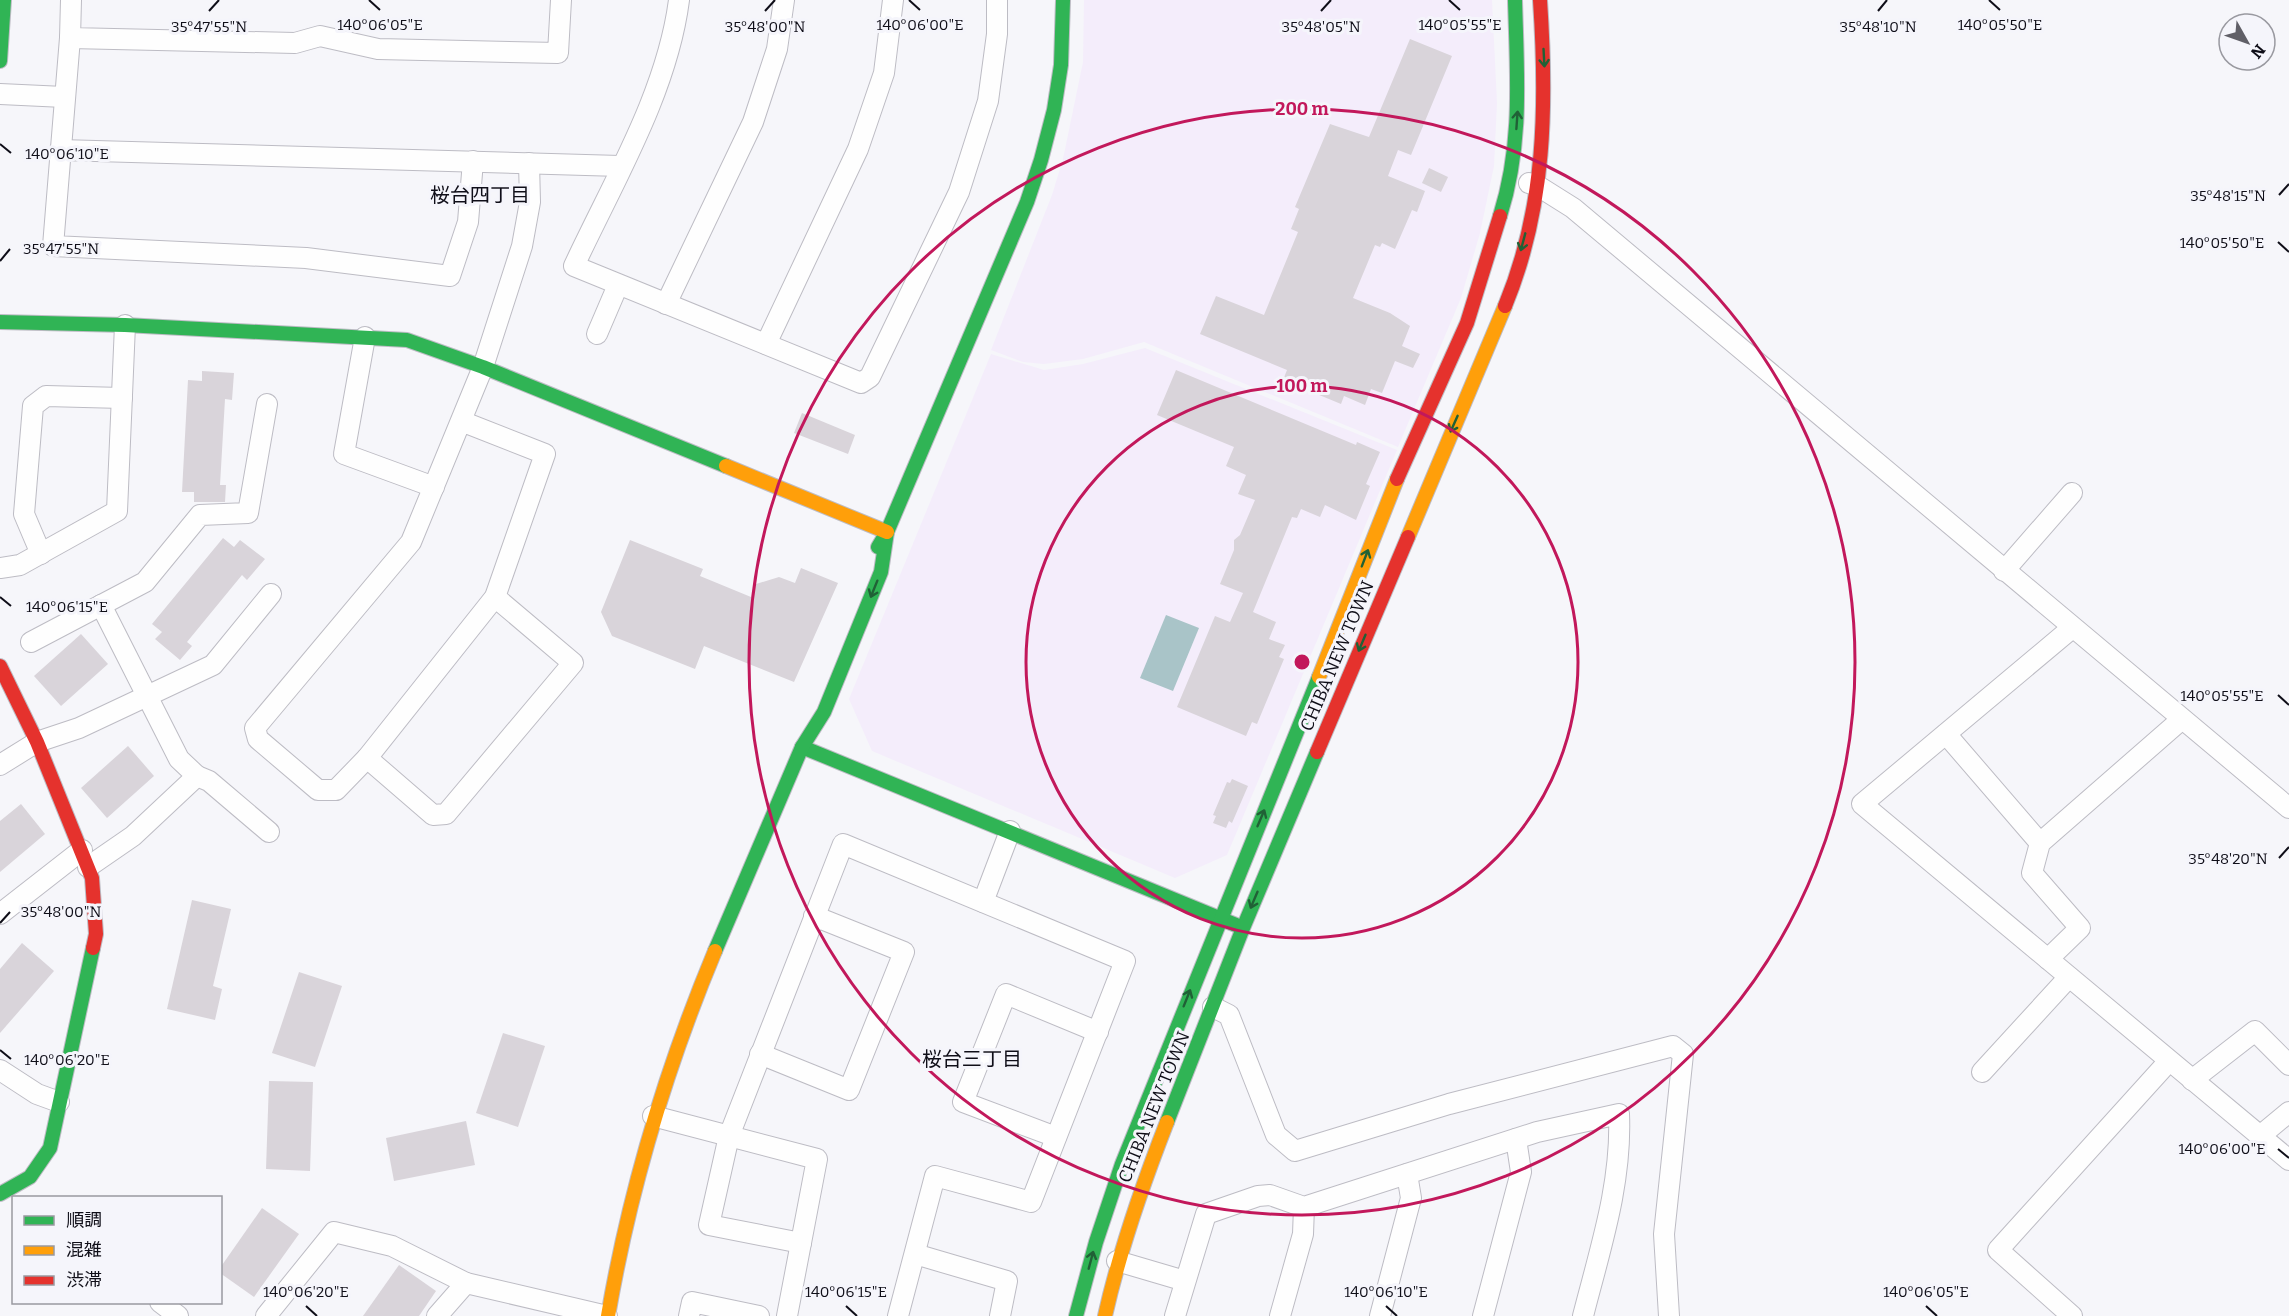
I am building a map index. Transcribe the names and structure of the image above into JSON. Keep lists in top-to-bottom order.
{
  "streets": {
    "street": ["CHIBA NEW TOWN"]
  },
  "districts": ["桜台四丁目", "桜台三丁目"],
  "legend": ["順調", "混雑", "渋滞"],
  "north": "bottom right",
  "coordinates": [
    "140°06'05\"E",
    "140°06'00\"E",
    "140°05'55\"E",
    "140°05'50\"E",
    "35°47'55\"N",
    "35°48'00\"N",
    "35°48'05\"N",
    "35°48'10\"N",
    "140°06'10\"E",
    "35°48'15\"N",
    "140°06'15\"E",
    "35°48'20\"N",
    "140°06'20\"E"
  ],
  "rings": ["200 m", "100 m"]
}
